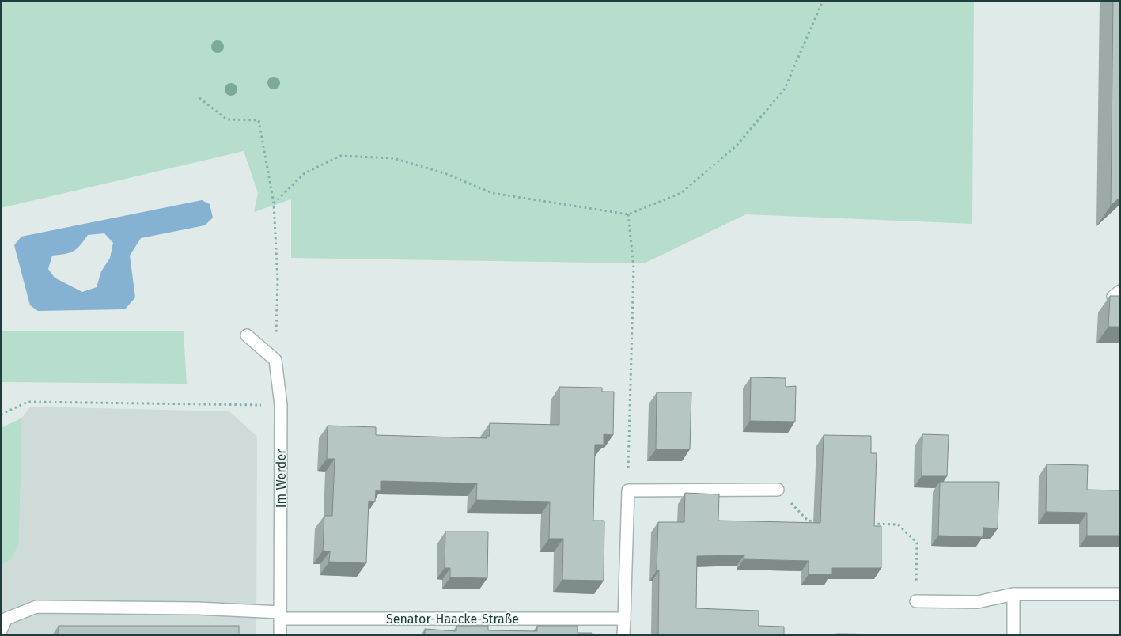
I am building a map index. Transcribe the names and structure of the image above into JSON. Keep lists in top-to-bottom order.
{
  "streets": {
    "street": ["Im Werder", "Senator-Haacke-Straße"]
  },
  "crossings": [
    ["Im Werder", "Senator-Haacke-Straße"]
  ]
}
